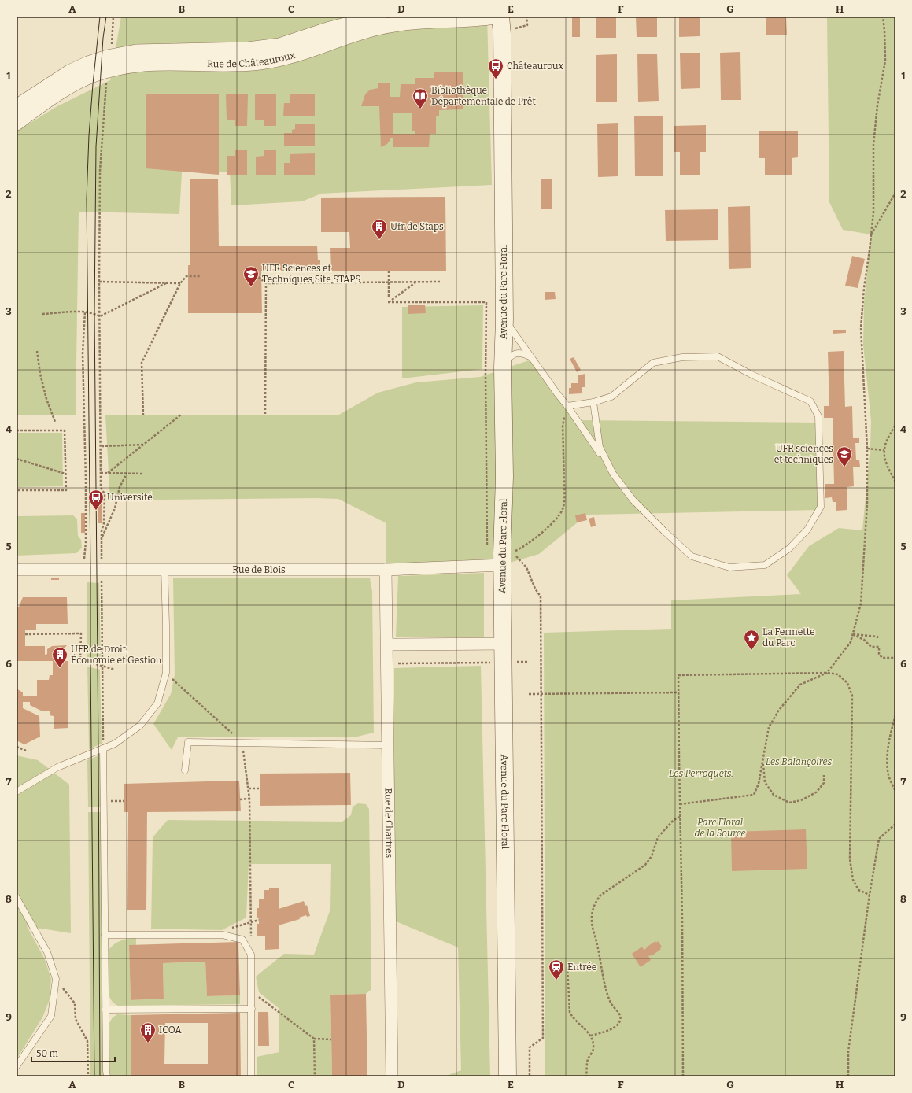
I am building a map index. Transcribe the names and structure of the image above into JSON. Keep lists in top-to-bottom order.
{
  "streets": {
    "main road": ["Avenue du Parc Floral"],
    "street": ["Rue de Châteauroux", "Rue de Blois", "Rue de Chartres"]
  },
  "crossings": [
    ["Avenue du Parc Floral", "Rue de Blois"],
    ["Rue de Blois", "Rue de Chartres"]
  ],
  "parks": ["Les Balançoires", "Les Perroquets.", "Parc Floral de la Source"],
  "places": {
    "bus stop": ["Châteauroux", "Université"],
    "library": ["Bibliothèque Départementale de Prêt"],
    "building": ["Ufr de Staps", "UFR de Droit, Économie et Gestion", "ICOA"],
    "school or university": ["UFR Sciences et Techniques Site STAPS", "UFR sciences et techniques"],
    "place": ["La Fermette du Parc"],
    "station": ["Entrée"]
  },
  "scale_bar": "50 m",
  "grid": {
    "columns": [
      "A",
      "B",
      "C",
      "D",
      "E",
      "F",
      "G",
      "H"
    ],
    "rows": [
      "1",
      "2",
      "3",
      "4",
      "5",
      "6",
      "7",
      "8",
      "9"
    ]
  }
}
